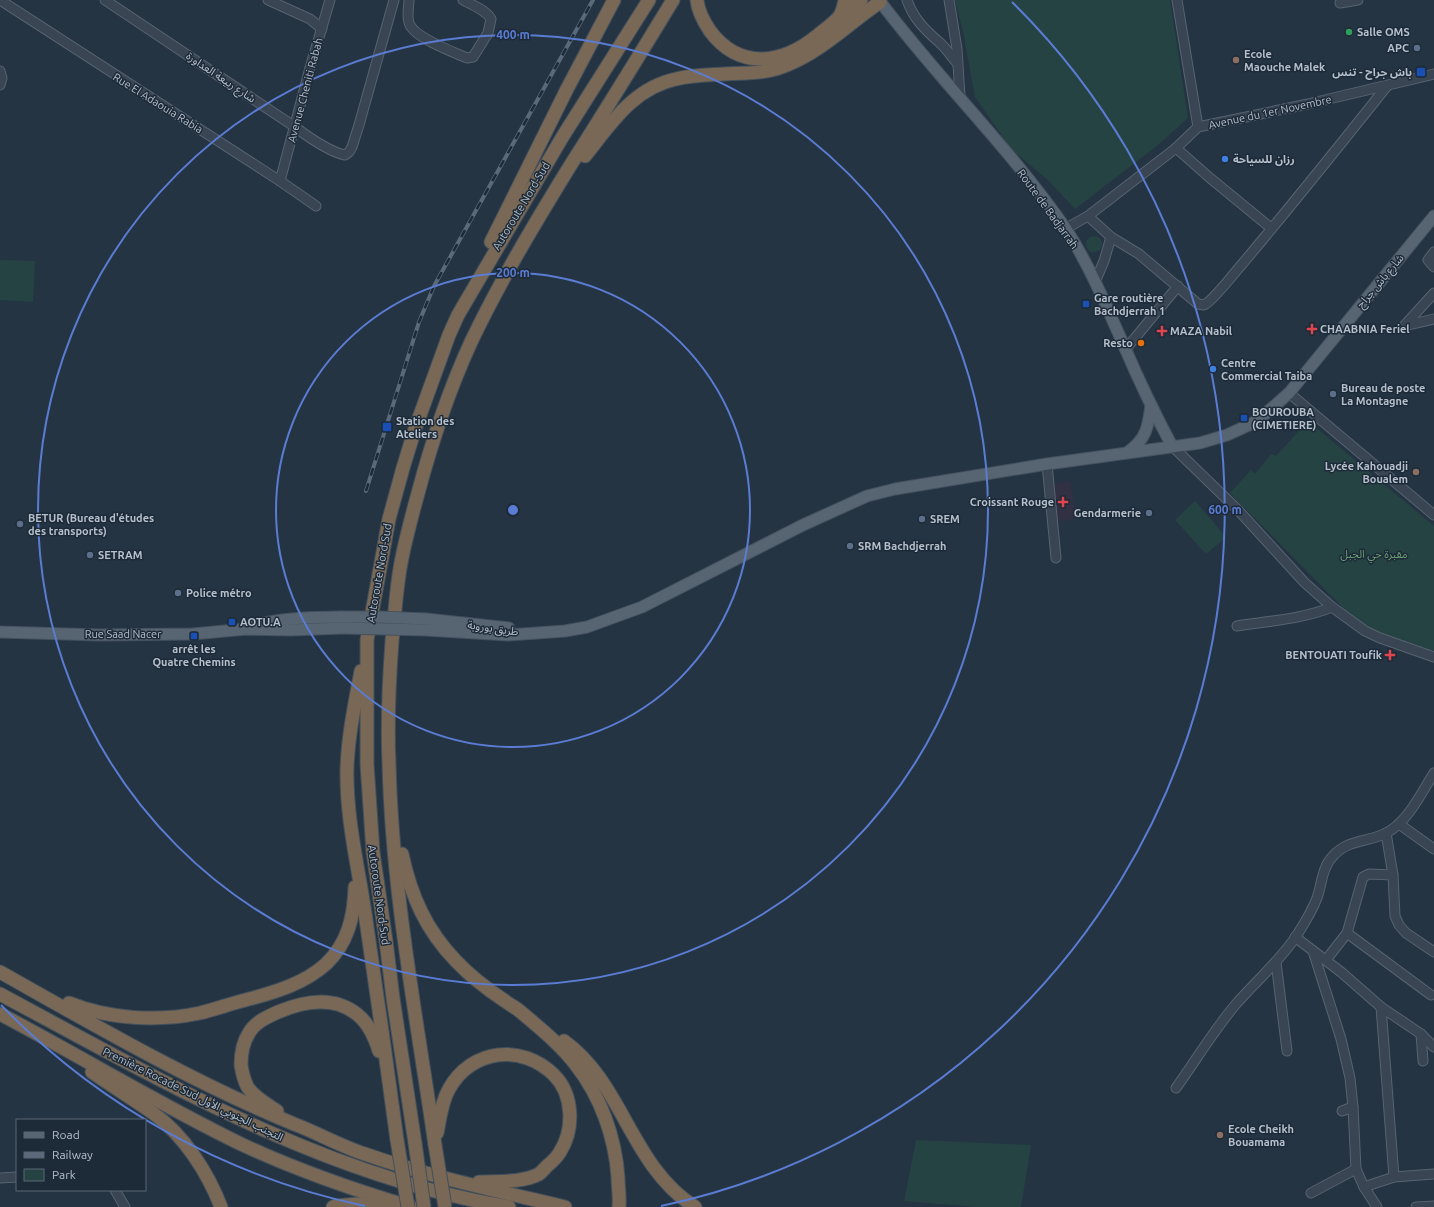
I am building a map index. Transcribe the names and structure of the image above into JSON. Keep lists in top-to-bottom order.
{
  "streets": {
    "highway": ["Autoroute Nord-Sud", "Première Rocade Sud التجنب الجنوبي الأول"],
    "main road": [
      "Route de Badjarrah",
      "شارع باش جراح",
      "طريق بوروبة",
      "Rue Saad Nacer"
    ],
    "street": [
      "شارع ربيعة العداورة",
      "Avenue Cheniti Rabah",
      "Rue El Adaouia Rabia",
      "Avenue du 1er Novembre"
    ]
  },
  "crossings": [
    ["شارع ربيعة العداورة", "Avenue Cheniti Rabah"],
    ["Avenue Cheniti Rabah", "Rue El Adaouia Rabia"],
    ["Avenue du 1er Novembre", "Route de Badjarrah"],
    ["Route de Badjarrah", "شارع باش جراح"],
    ["شارع باش جراح", "طريق بوروبة"],
    ["طريق بوروبة", "Rue Saad Nacer"]
  ],
  "parks": ["مقبرة حي الجبل"],
  "places": {
    "other": [
      "Salle OMS",
      "APC",
      "Ecole Maouche Malek",
      "رزان للسياحة",
      "Resto",
      "Centre Commercial Taiba",
      "Bureau de poste La Montagne",
      "Lycée Kahouadji Boualem",
      "Gendarmerie",
      "SREM",
      "BETUR (Bureau d'études des transports)",
      "SRM Bachdjerrah",
      "SETRAM",
      "Police métro",
      "Ecole Cheikh Bouamama"
    ],
    "transit": [
      "باش جراح - تنس",
      "Gare routière Bachdjerrah 1",
      "BOUROUBA (CIMETIERE)",
      "Station des Ateliers",
      "AOTU.A",
      "arrêt les Quatre Chemins"
    ],
    "health": [
      "CHAABNIA Feriel",
      "MAZA Nabil",
      "Croissant Rouge",
      "BENTOUATI Toufik"
    ]
  },
  "legend": ["Road", "Railway", "Park"],
  "rings": ["400 m", "200 m", "600 m"]
}
